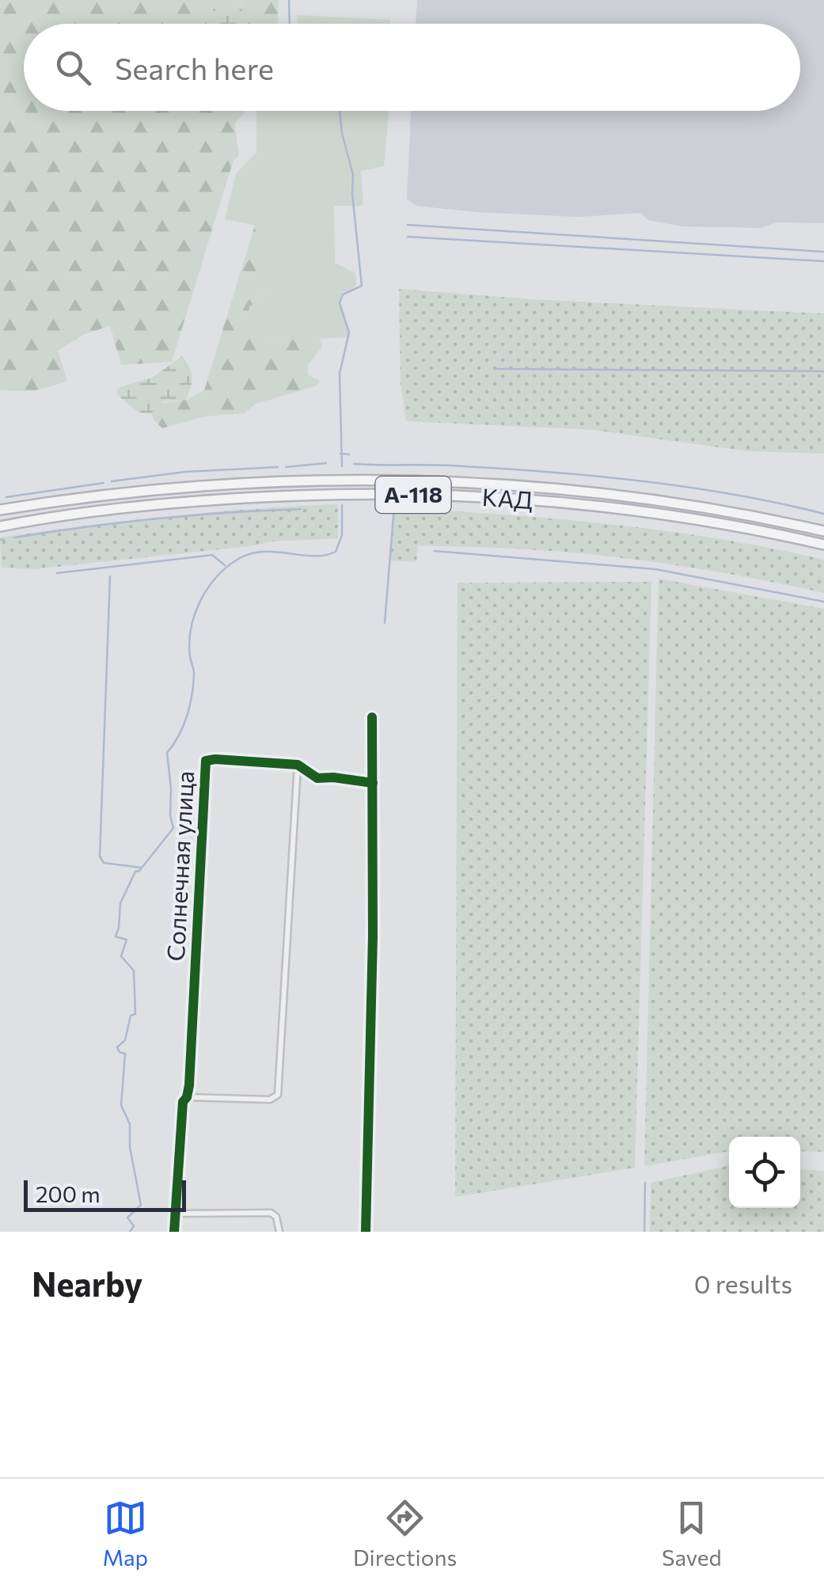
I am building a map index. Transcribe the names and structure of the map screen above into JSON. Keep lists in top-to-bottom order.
{
  "streets": {
    "highway": ["А-118", "КАД"],
    "street": ["Солнечная улица"]
  },
  "scale_bar": "200 m",
  "page": {
    "search": "Search here",
    "scale": "200 m",
    "heading": ["Nearby", "0 results"],
    "nav": ["Map", "Directions", "Saved"]
  }
}
